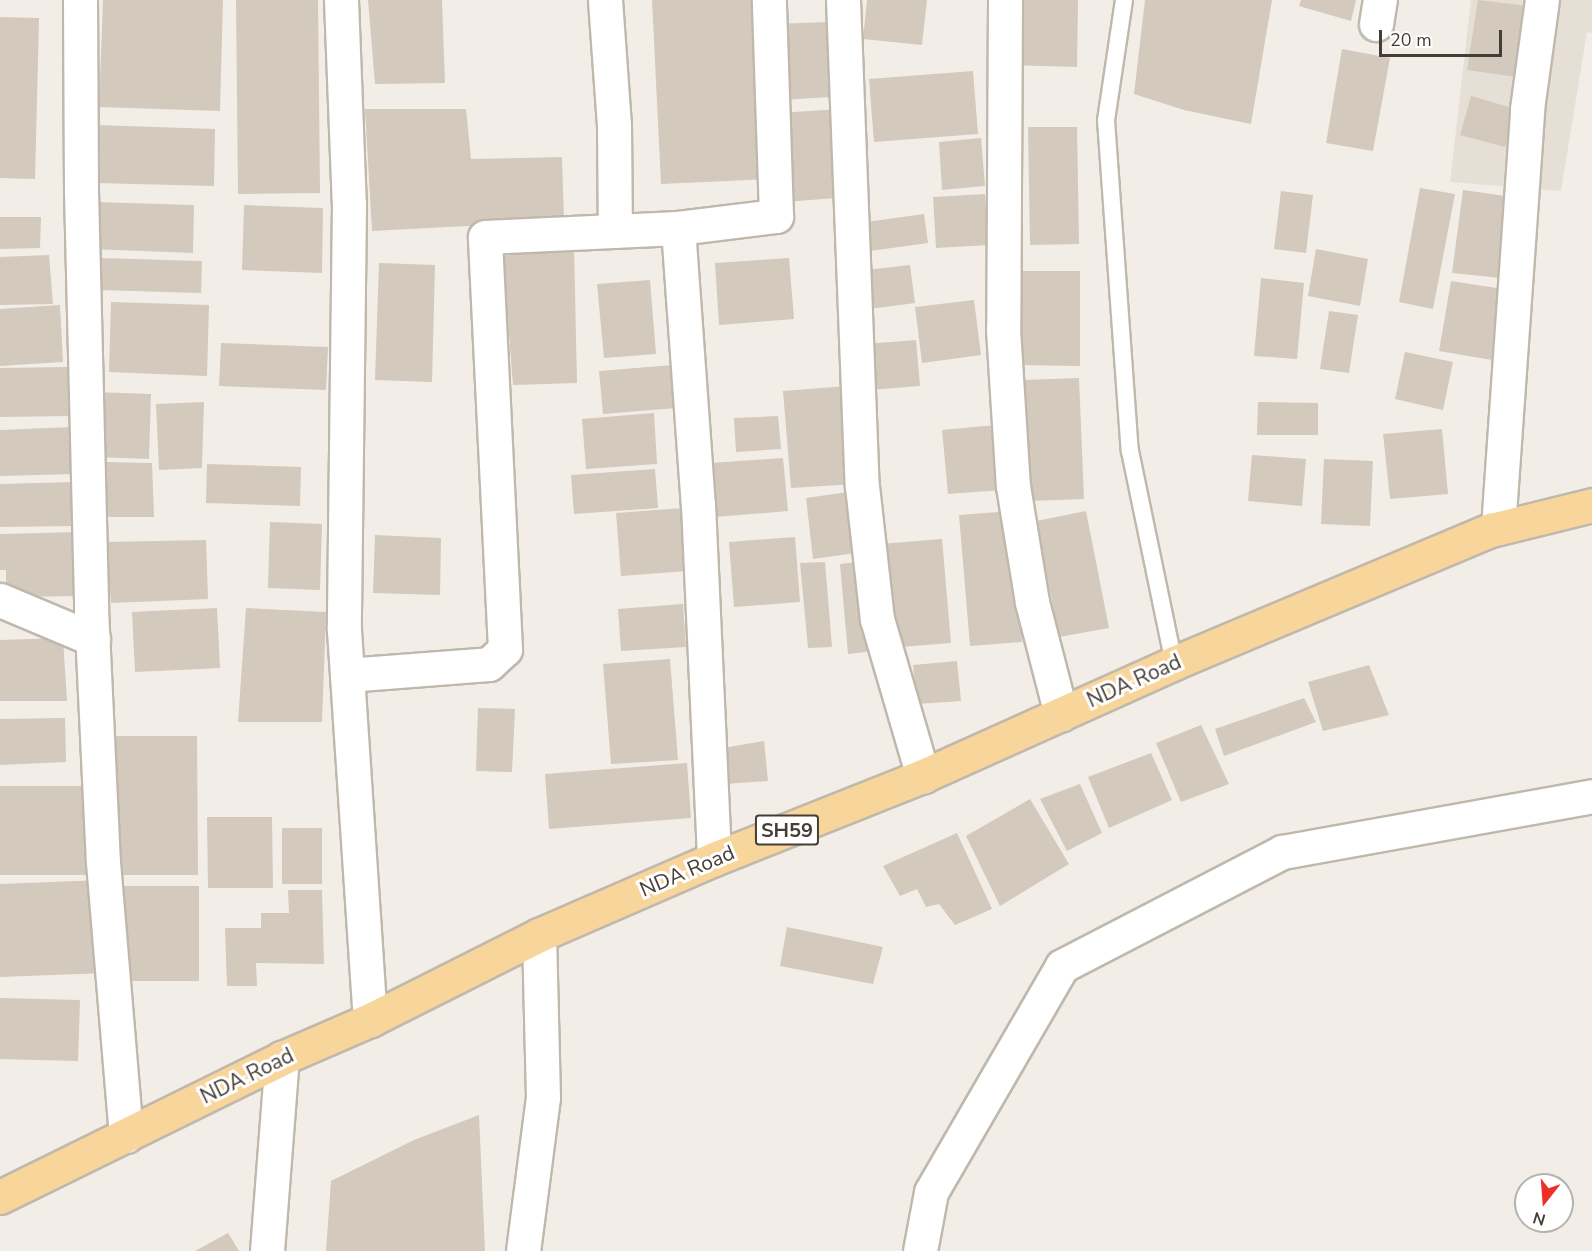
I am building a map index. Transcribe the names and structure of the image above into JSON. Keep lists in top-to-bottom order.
{
  "streets": {
    "main road": ["NDA Road", "SH59"]
  },
  "scale_bar": "20 m",
  "north": "bottom"
}
